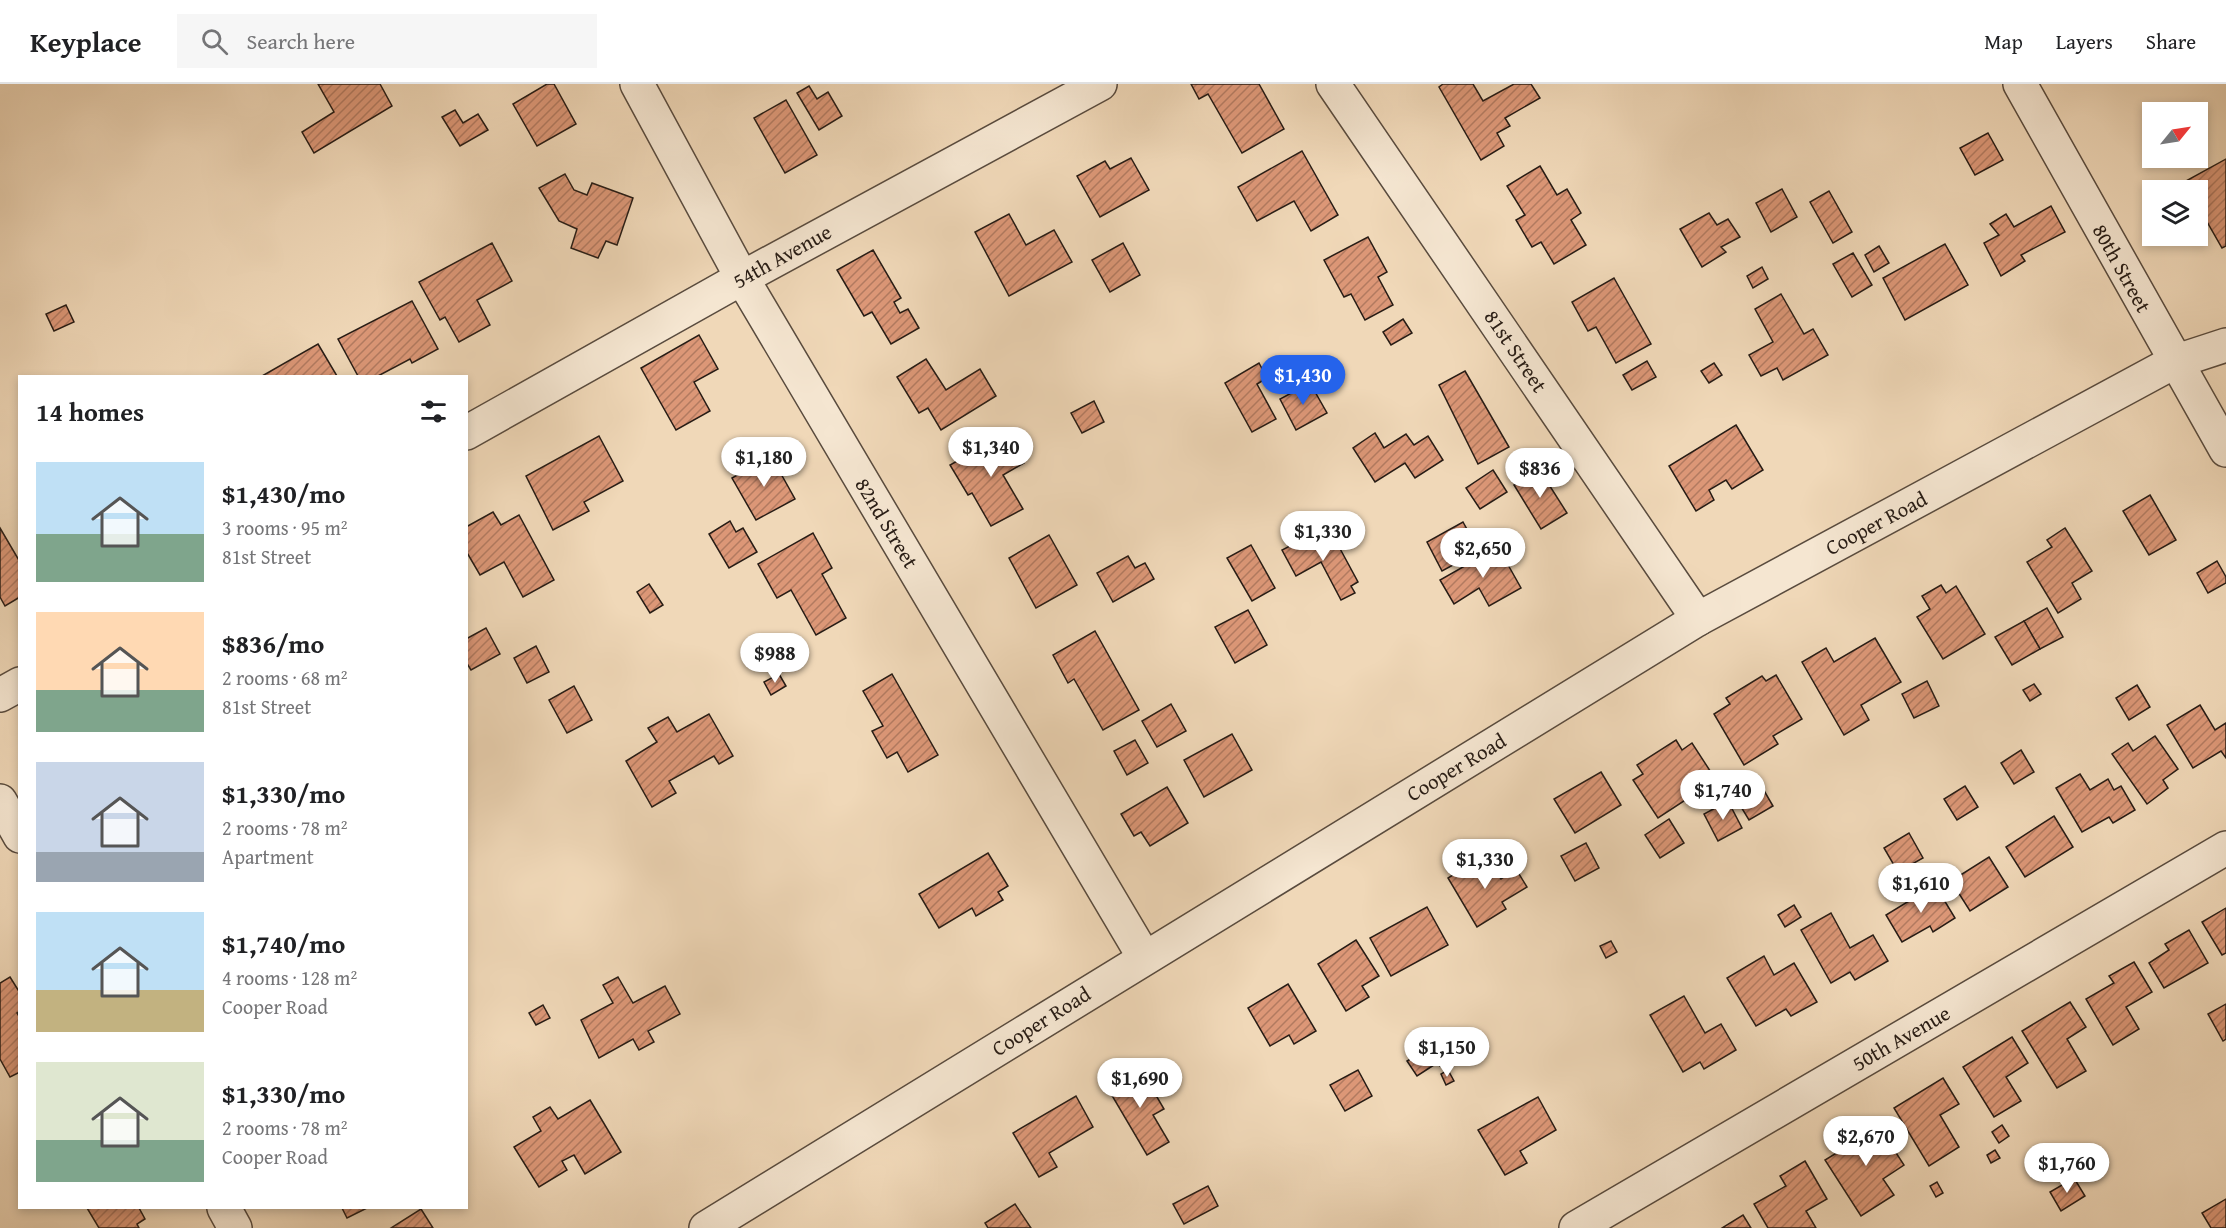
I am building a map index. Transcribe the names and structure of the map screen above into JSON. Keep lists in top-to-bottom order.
{
  "streets": {
    "street": [
      "54th Avenue",
      "80th Street",
      "81st Street",
      "82nd Street",
      "Cooper Road",
      "50th Avenue"
    ]
  },
  "crossings": [
    ["54th Avenue", "82nd Street"],
    ["80th Street", "Cooper Road"],
    ["81st Street", "Cooper Road"],
    ["82nd Street", "Cooper Road"]
  ],
  "north": "top right",
  "page": {
    "header": "Keyplace",
    "search": "Search here",
    "nav": ["Map", "Layers", "Share"],
    "price": [
      "$1,430",
      "$1,340",
      "$1,180",
      "$836",
      "$1,330",
      "$2,650",
      "$988",
      "$1,740",
      "$1,330",
      "$1,610",
      "$1,150",
      "$1,690",
      "$2,670",
      "$1,760"
    ],
    "heading": "14 homes",
    "list": [
      {
        "name": "$1,430/mo",
        "note": "3 rooms · 95 m² · 81st Street"
      },
      {
        "name": "$836/mo",
        "note": "2 rooms · 68 m² · 81st Street"
      },
      {
        "name": "$1,330/mo",
        "note": "2 rooms · 78 m² · Apartment"
      },
      {
        "name": "$1,740/mo",
        "note": "4 rooms · 128 m² · Cooper Road"
      },
      {
        "name": "$1,330/mo",
        "note": "2 rooms · 78 m² · Cooper Road"
      }
    ]
  }
}
